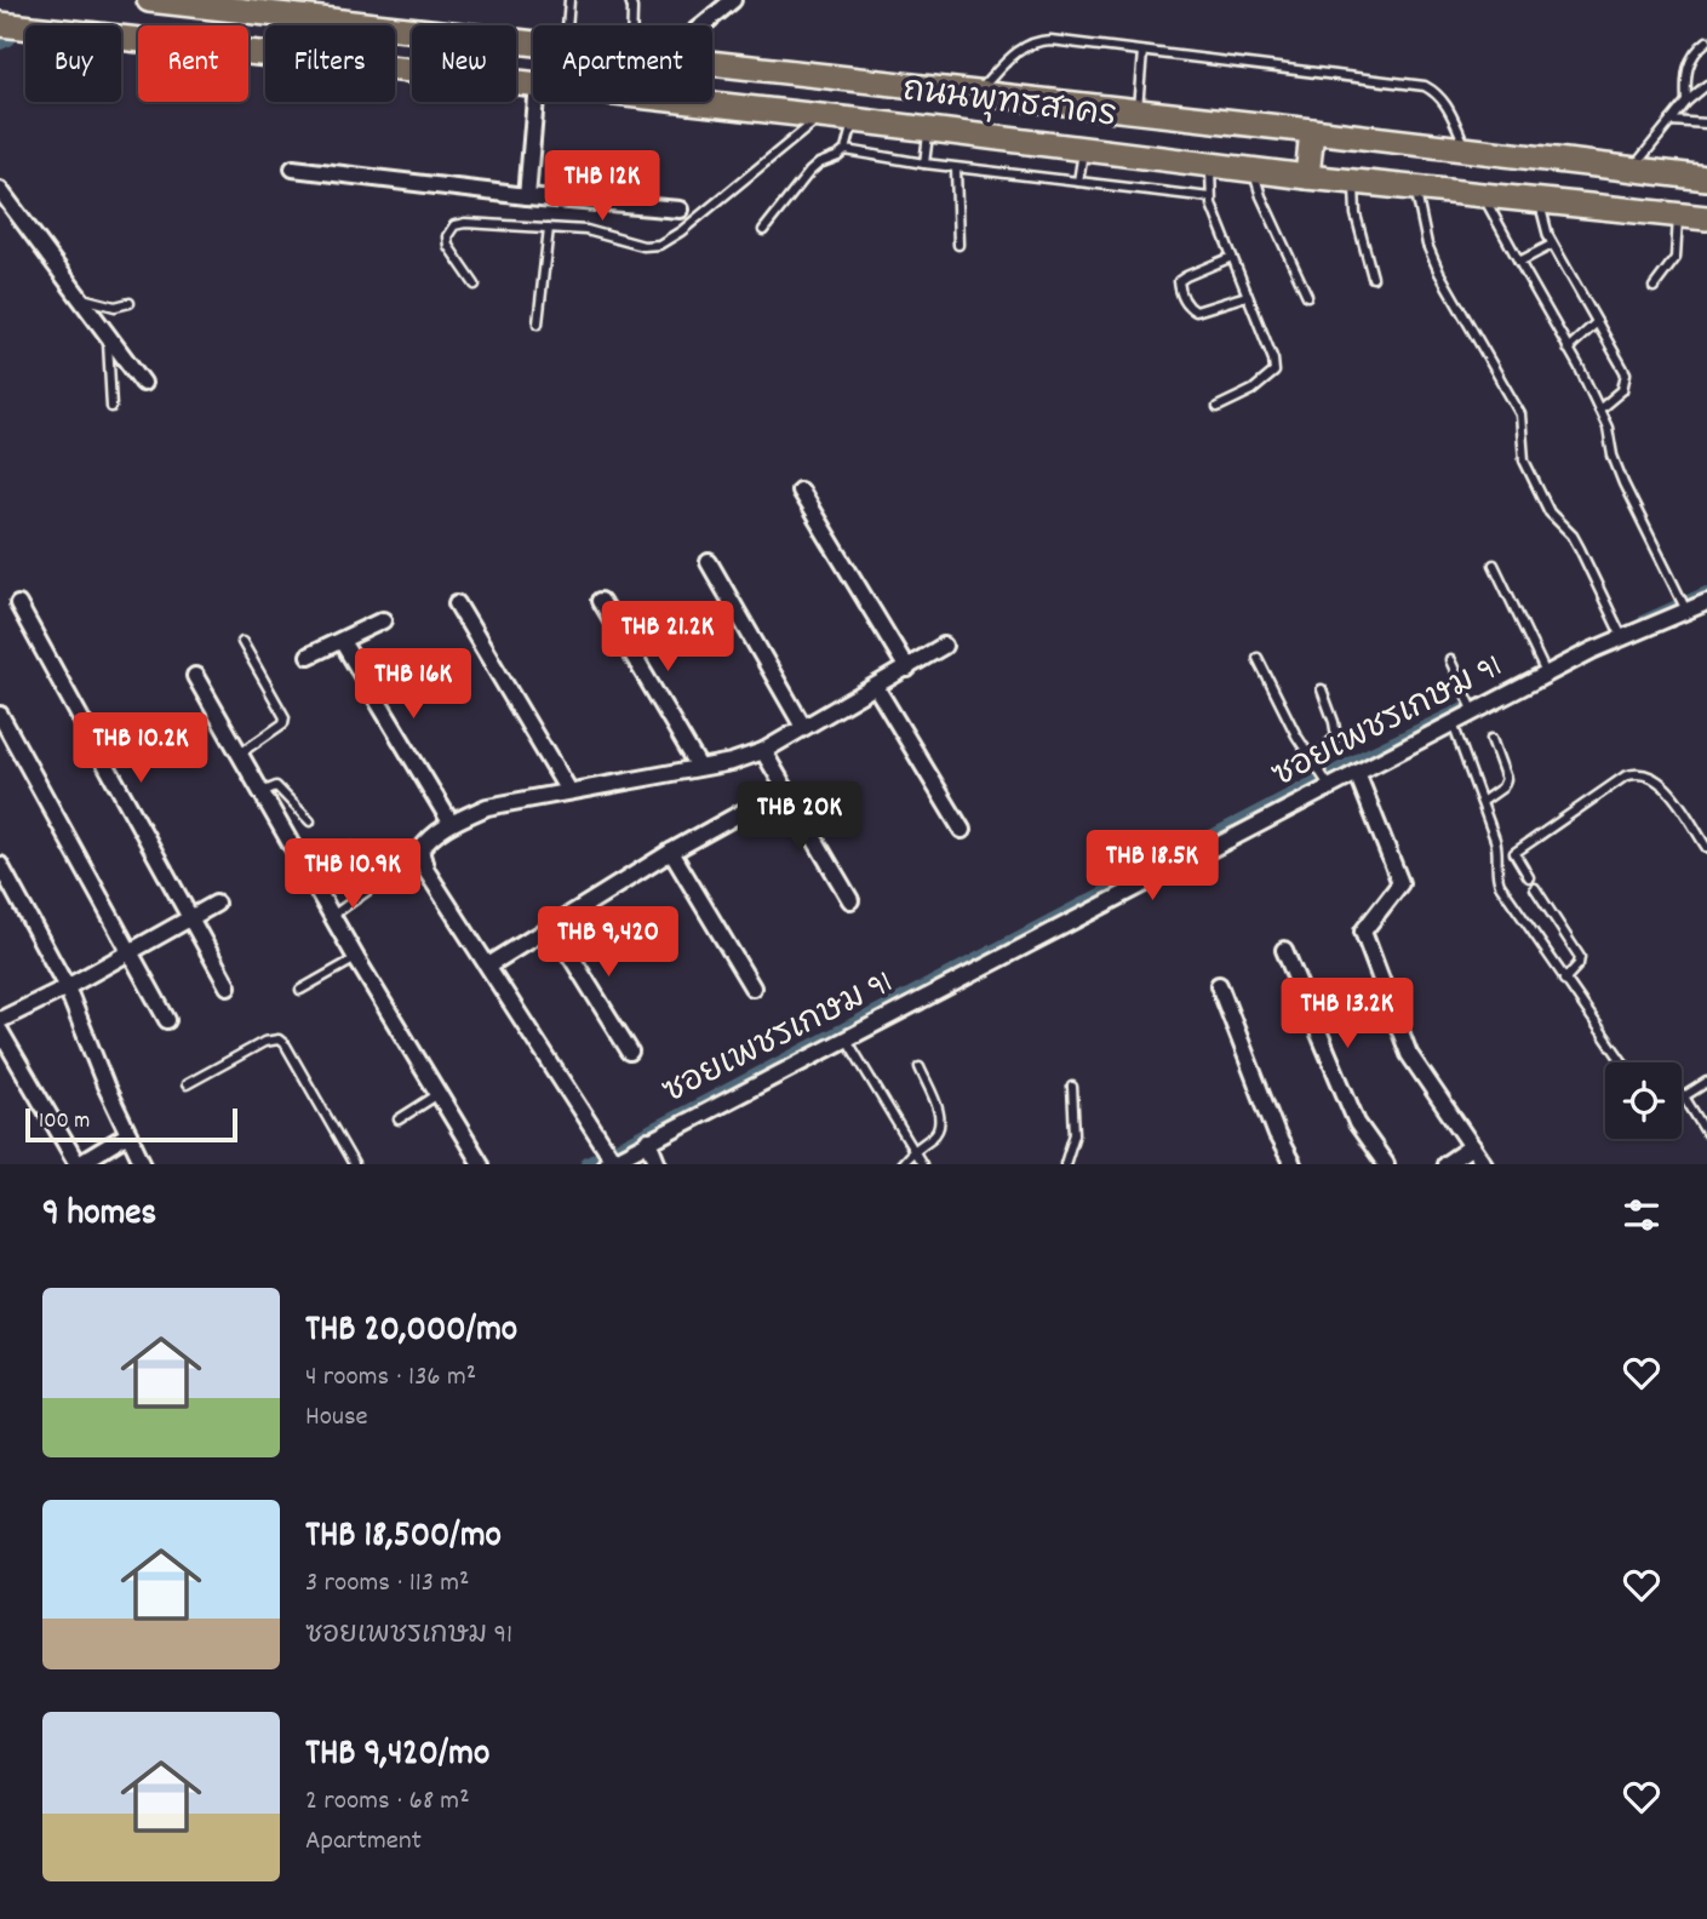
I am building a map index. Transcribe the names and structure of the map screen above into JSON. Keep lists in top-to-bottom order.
{
  "streets": {
    "main road": ["ถนนพุทธสาคร"],
    "street": ["ซอยเพชรเกษม 91"]
  },
  "scale_bar": "100 m",
  "page": {
    "chip": [
      "Buy",
      "Rent",
      "Filters",
      "New",
      "Apartment"
    ],
    "price": [
      "THB 12K",
      "THB 21.2K",
      "THB 16K",
      "THB 10.2K",
      "THB 20K",
      "THB 18.5K",
      "THB 10.9K",
      "THB 9,420",
      "THB 13.2K"
    ],
    "scale": "100 m",
    "heading": "9 homes",
    "list": [
      {
        "name": "THB 20,000/mo",
        "note": "4 rooms · 136 m² · House"
      },
      {
        "name": "THB 18,500/mo",
        "note": "3 rooms · 113 m² · ซอยเพชรเกษม 91"
      },
      {
        "name": "THB 9,420/mo",
        "note": "2 rooms · 68 m² · Apartment"
      }
    ]
  }
}
